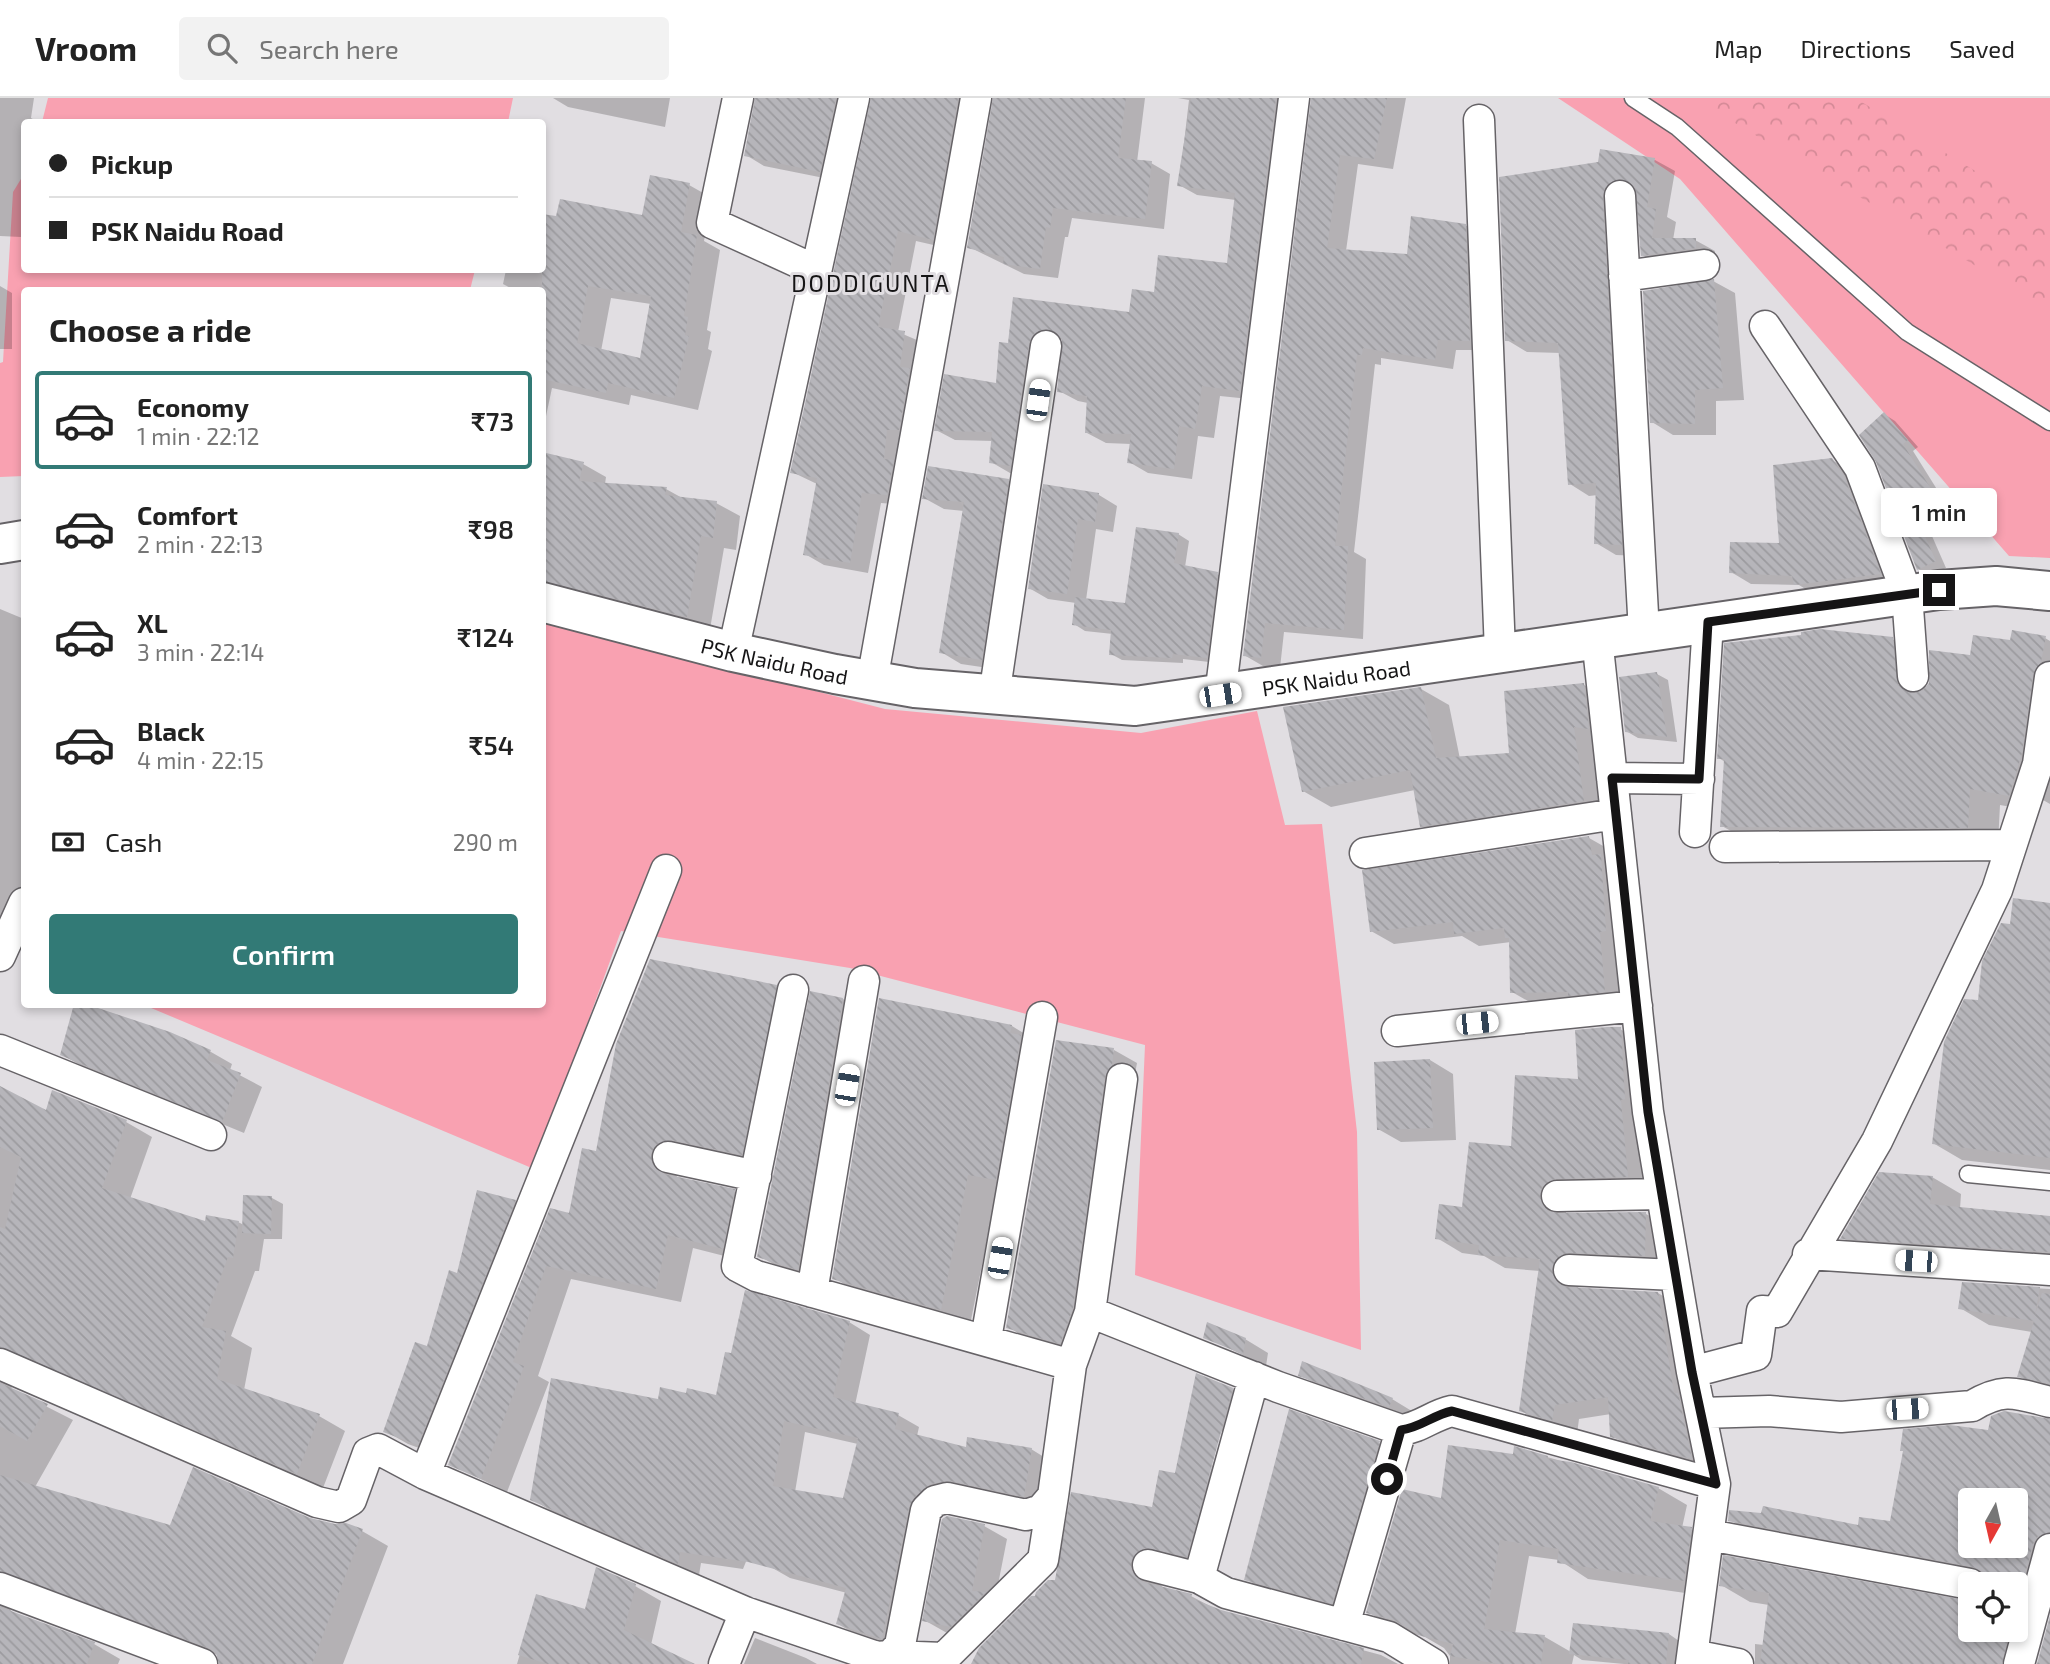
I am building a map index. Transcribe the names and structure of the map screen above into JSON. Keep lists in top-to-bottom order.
{
  "streets": {
    "street": ["PSK Naidu Road"]
  },
  "districts": ["DODDIGUNTA"],
  "north": "bottom",
  "page": {
    "header": "Vroom",
    "search": "Search here",
    "nav": ["Map", "Directions", "Saved"],
    "banner": ["Pickup", "PSK Naidu Road"],
    "heading": "Choose a ride",
    "list": [
      {
        "name": "Economy",
        "note": "1 min · 22:12",
        "value": "₹73"
      },
      {
        "name": "Comfort",
        "note": "2 min · 22:13",
        "value": "₹98"
      },
      {
        "name": "XL",
        "note": "3 min · 22:14",
        "value": "₹124"
      },
      {
        "name": "Black",
        "note": "4 min · 22:15",
        "value": "₹54"
      }
    ],
    "bubble": "1 min",
    "pay": ["Cash", "290 m"],
    "buttons": "Confirm"
  }
}
